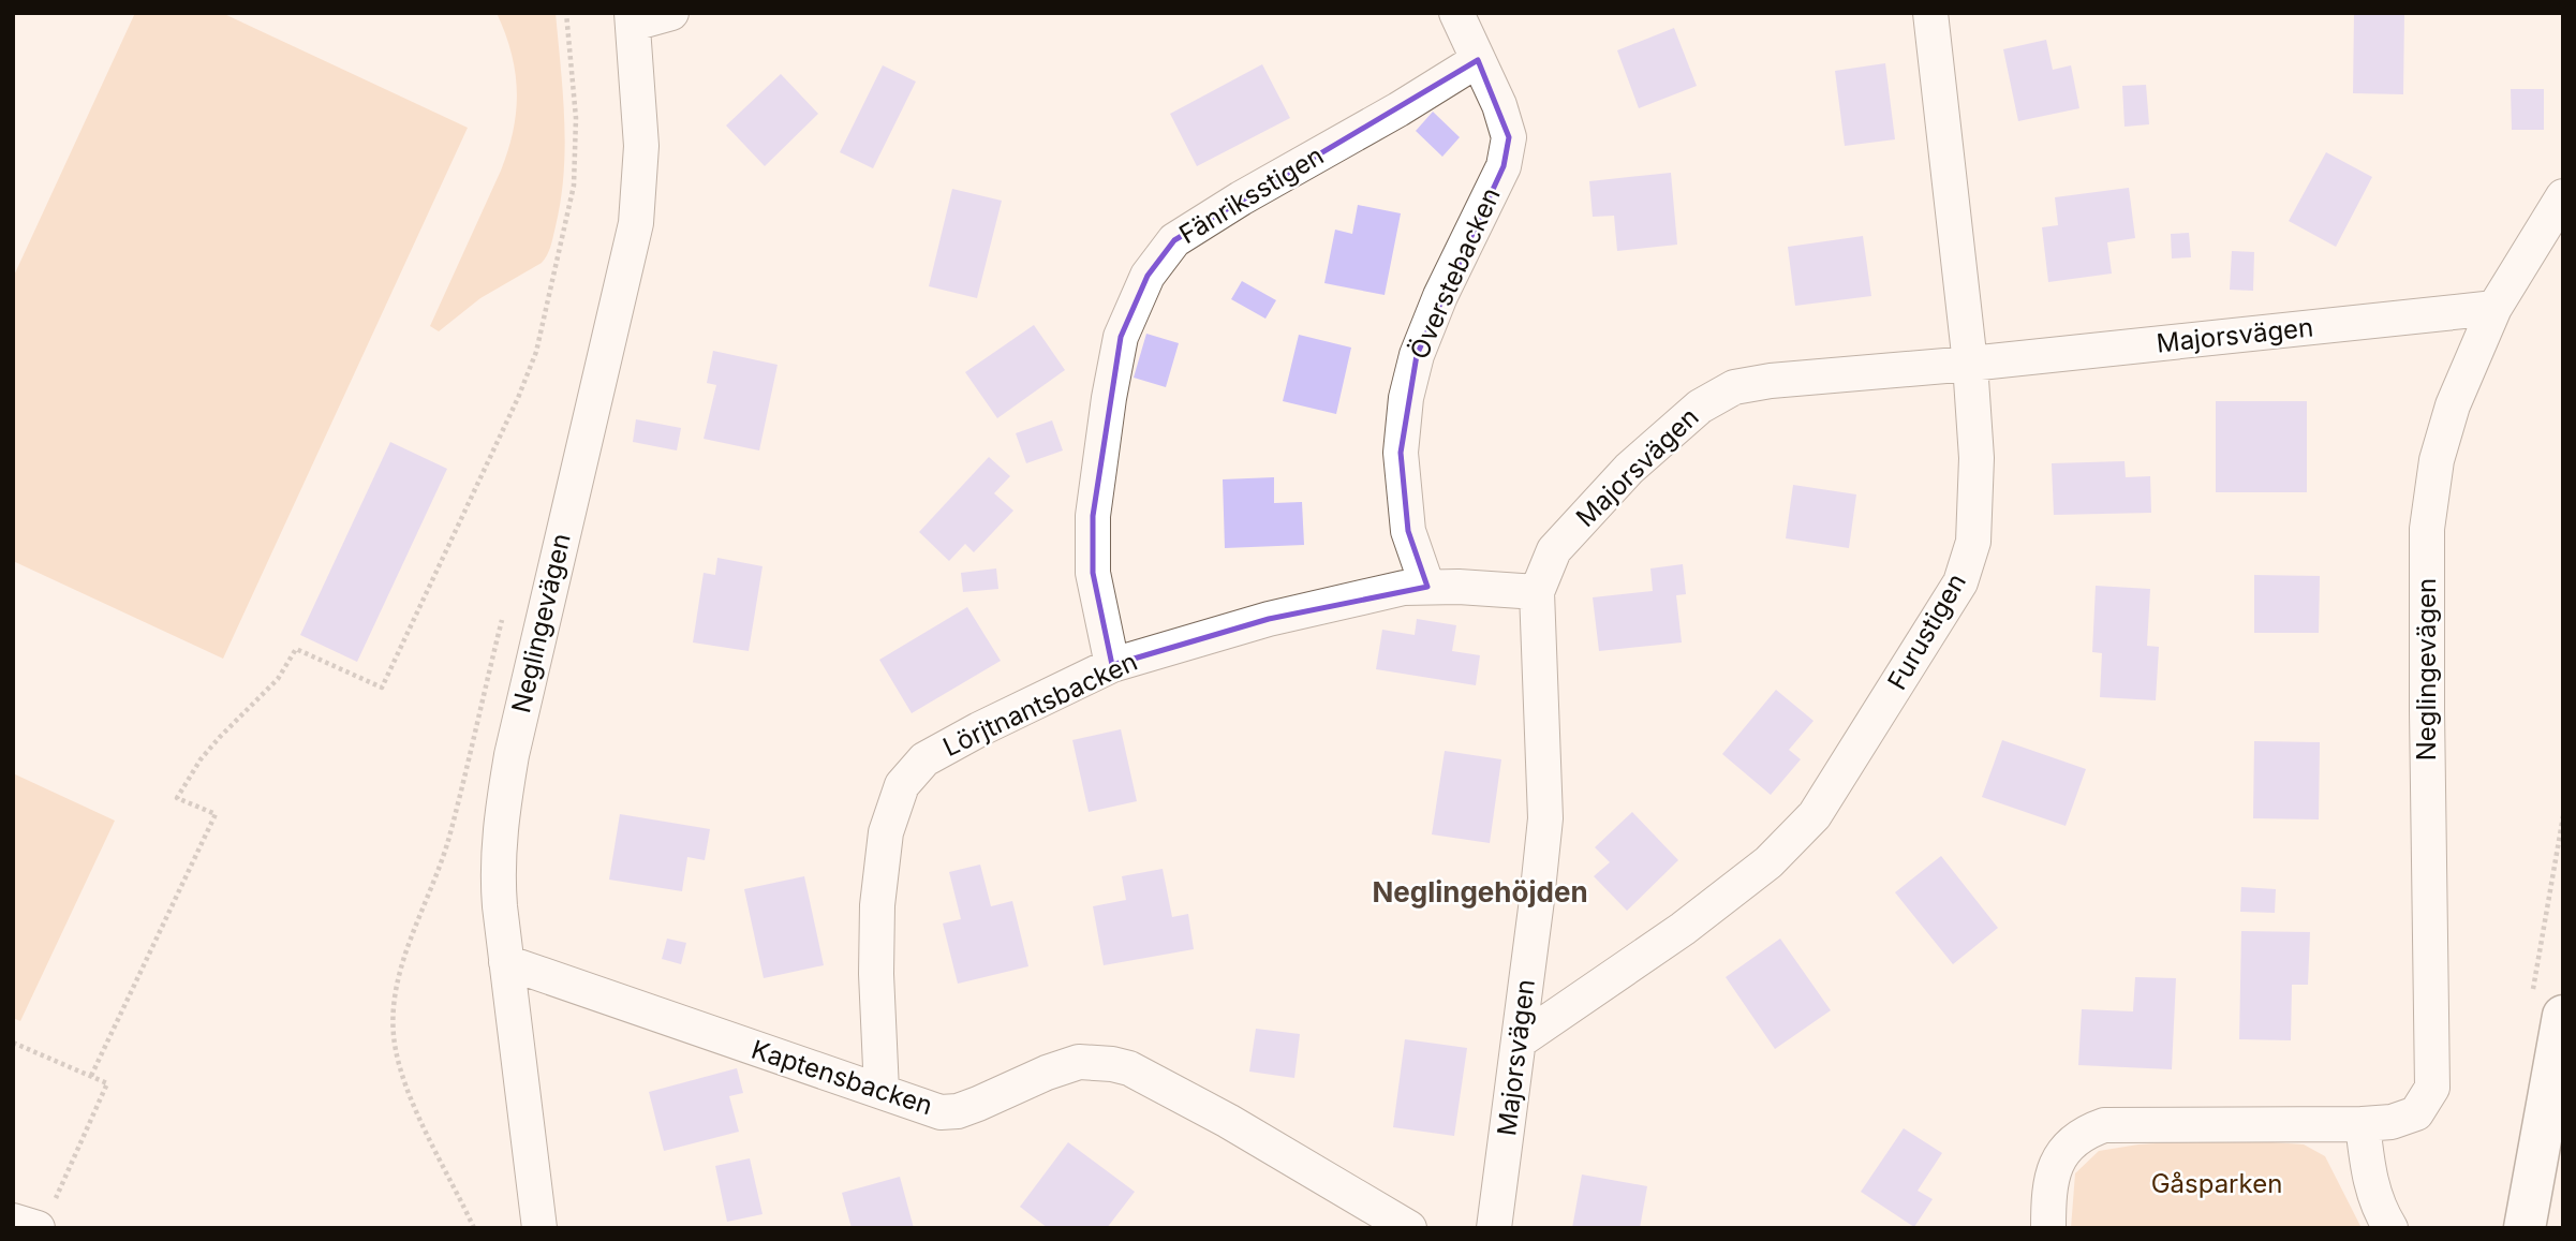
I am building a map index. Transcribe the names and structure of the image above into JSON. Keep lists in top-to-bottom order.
{
  "streets": {
    "street": [
      "Fänriksstigen",
      "Överstebacken",
      "Majorsvägen",
      "Neglingevägen",
      "Furustigen",
      "Lörjtnantsbacken",
      "Kaptensbacken"
    ]
  },
  "crossings": [
    ["Fänriksstigen", "Överstebacken"],
    ["Fänriksstigen", "Lörjtnantsbacken"],
    ["Överstebacken", "Lörjtnantsbacken"],
    ["Majorsvägen", "Neglingevägen"],
    ["Majorsvägen", "Furustigen"],
    ["Majorsvägen", "Lörjtnantsbacken"],
    ["Neglingevägen", "Kaptensbacken"],
    ["Lörjtnantsbacken", "Kaptensbacken"]
  ],
  "districts": ["Neglingehöjden"],
  "parks": ["Gåsparken"]
}
